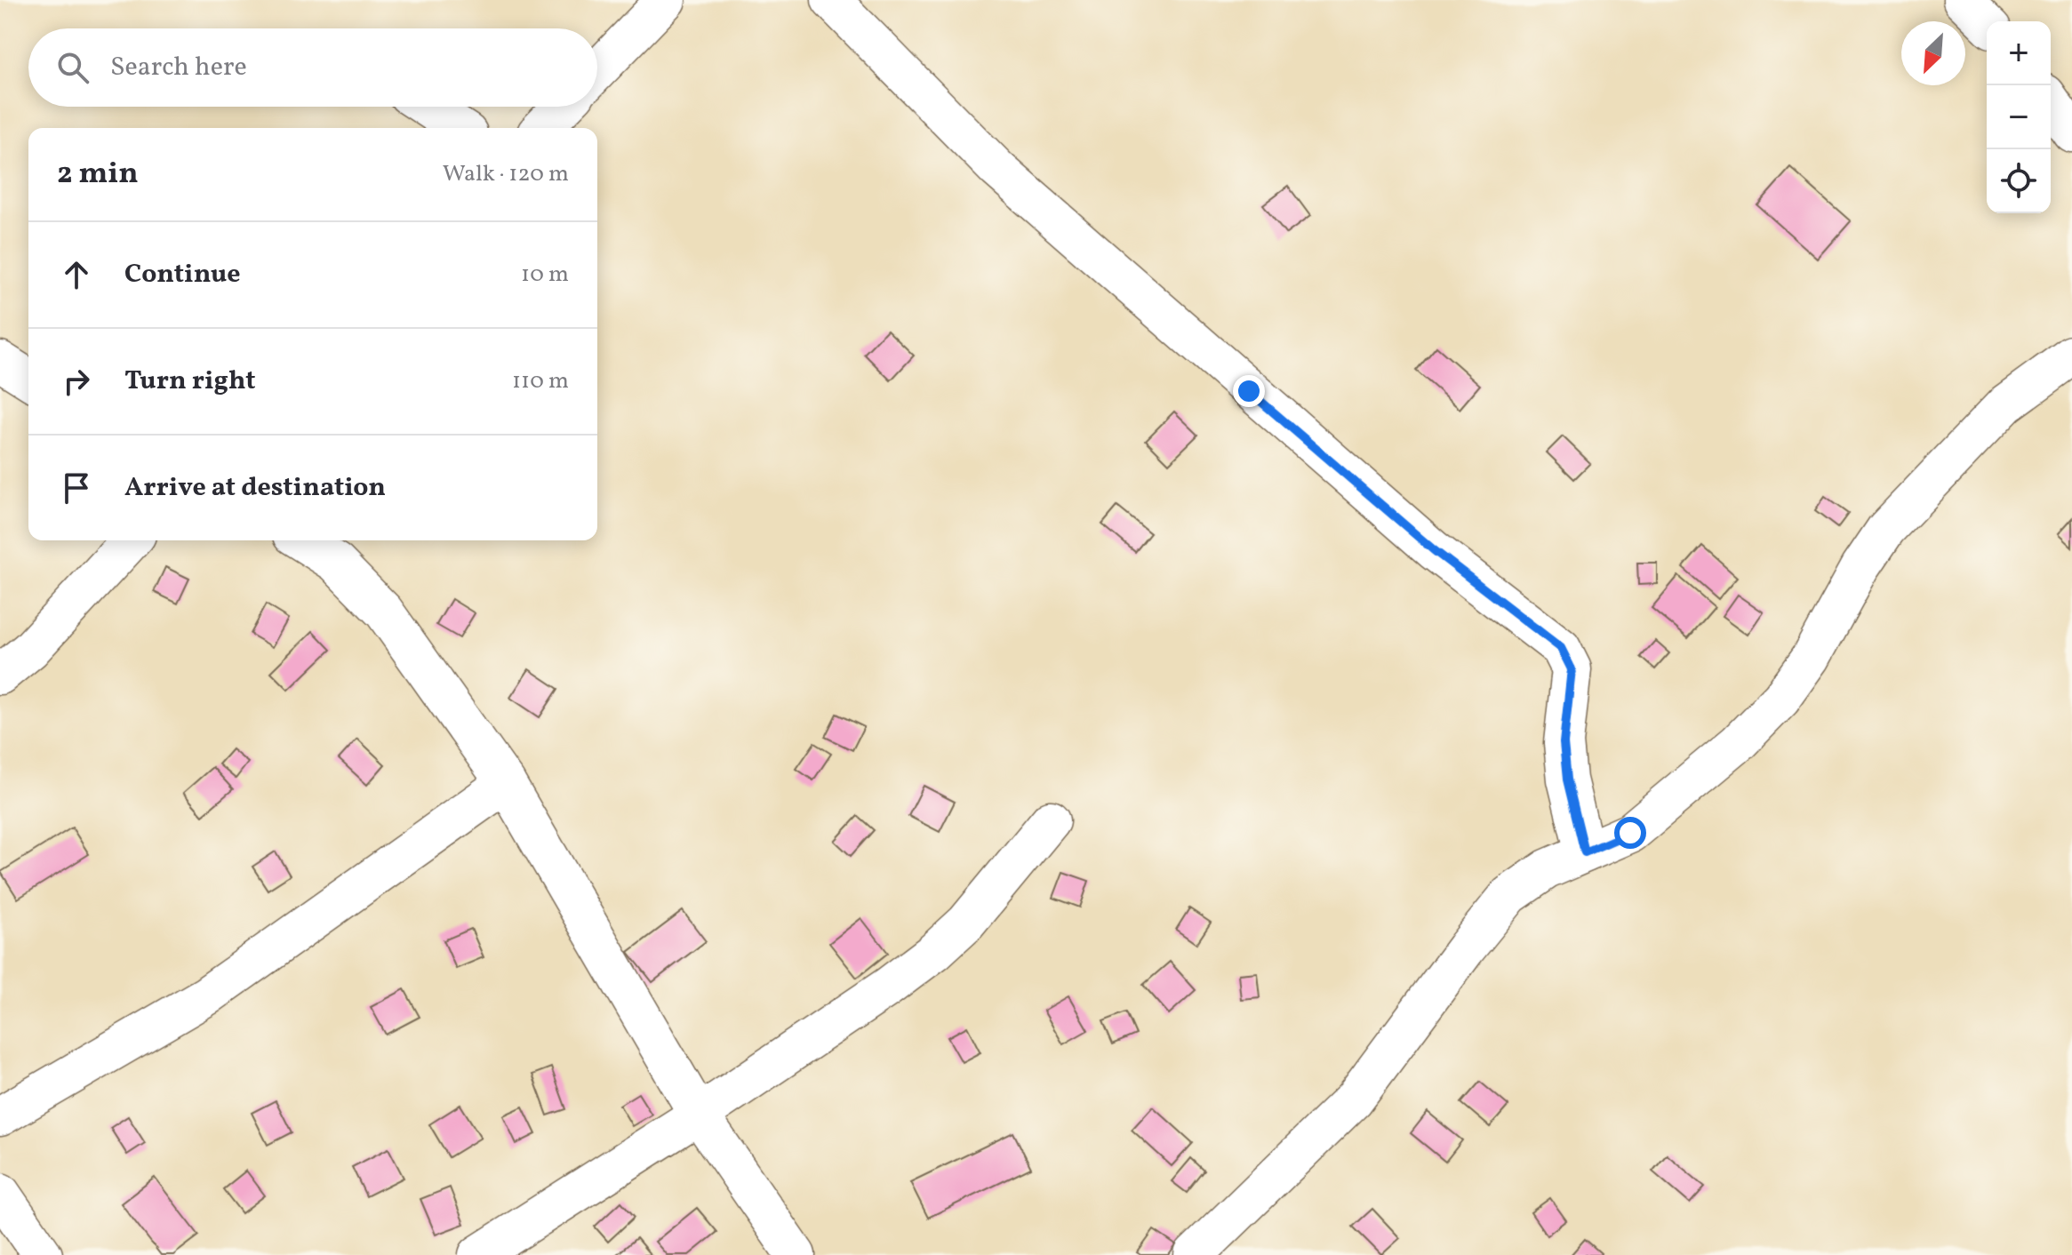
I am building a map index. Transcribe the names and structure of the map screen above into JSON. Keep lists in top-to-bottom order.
{
  "north": "bottom left",
  "page": {
    "map_buttons": ["+", "−"],
    "search": "Search here",
    "heading": ["2 min", "Walk · 120 m"],
    "list": [
      ["Continue", "10 m"],
      ["Turn right", "110 m"],
      "Arrive at destination"
    ]
  }
}
